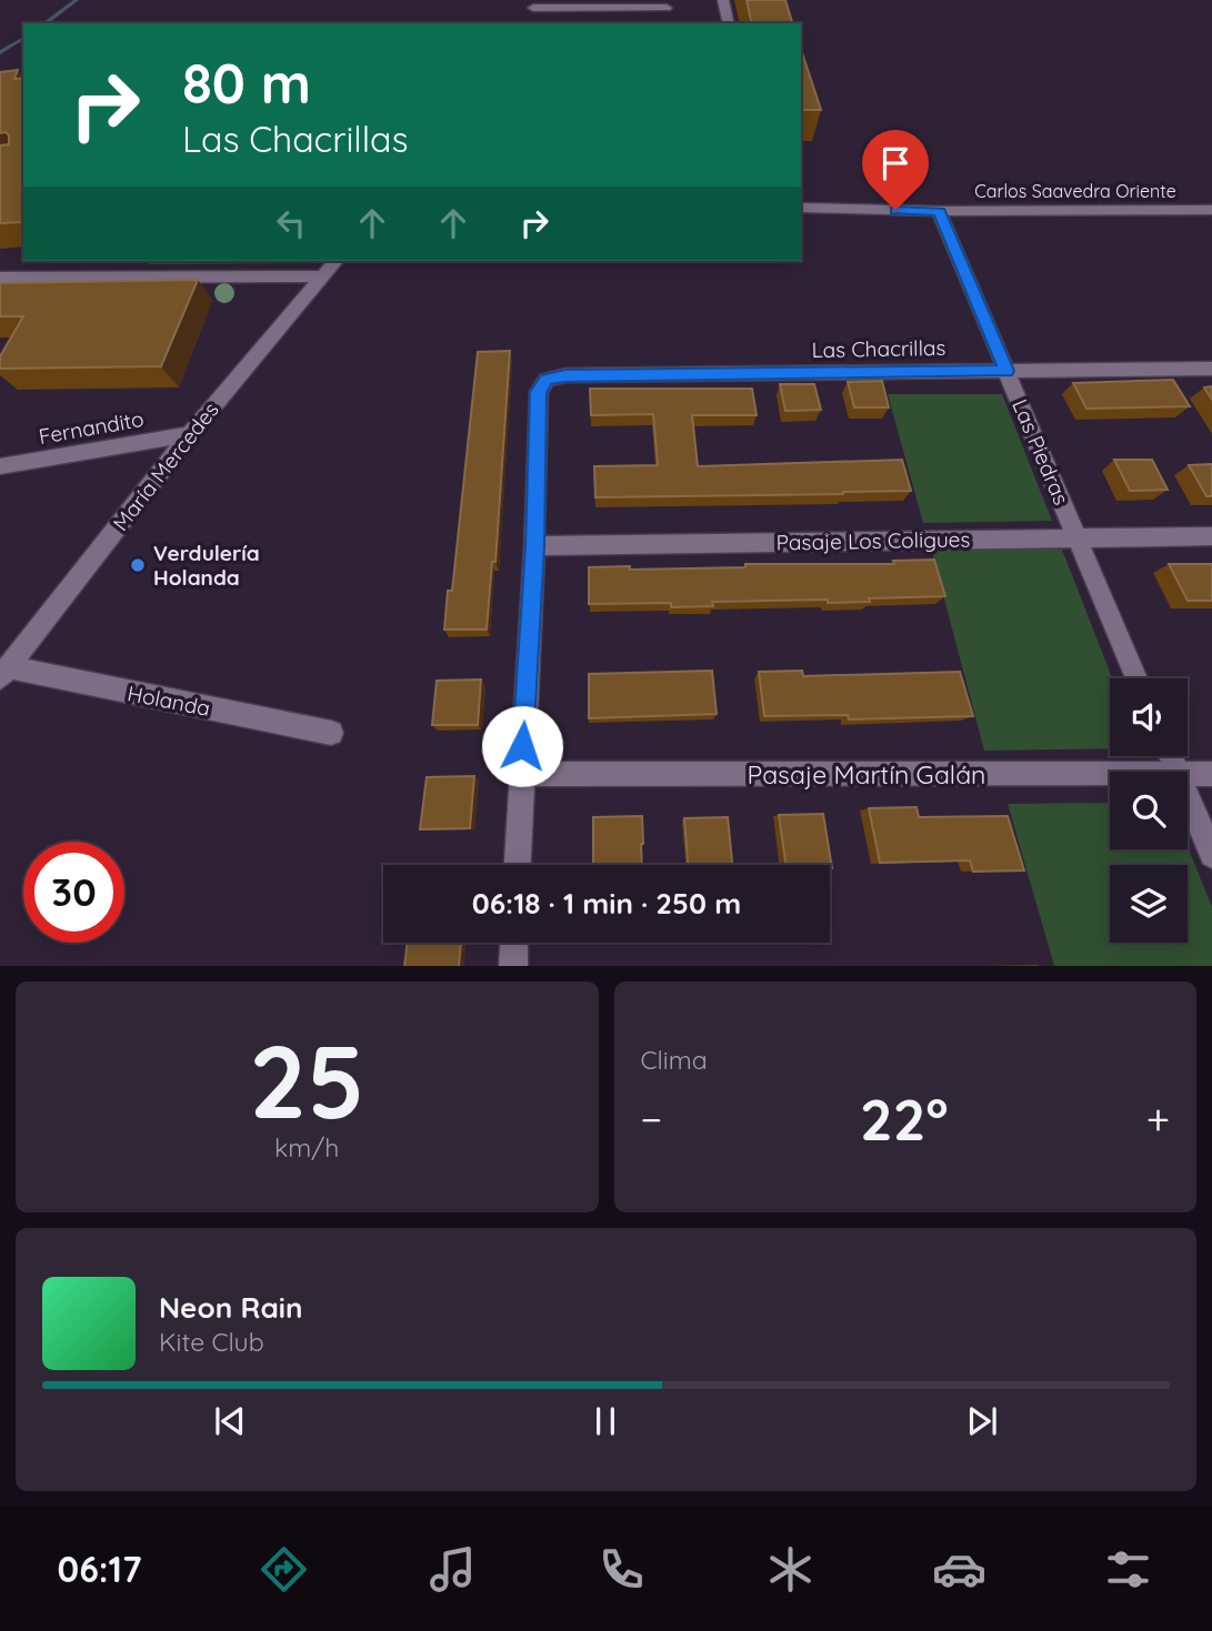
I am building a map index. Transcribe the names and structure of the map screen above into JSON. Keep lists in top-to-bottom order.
{
  "streets": {
    "street": [
      "Carlos Saavedra Oriente",
      "Las Chacrillas",
      "Fernandito",
      "Las Piedras",
      "María Mercedes",
      "Pasaje Los Coligues",
      "Holanda",
      "Pasaje Martín Galán"
    ]
  },
  "crossings": [
    ["Carlos Saavedra Oriente", "Las Piedras"],
    ["Las Chacrillas", "Las Piedras"],
    ["Las Chacrillas", "Pasaje Los Coligues"],
    ["Fernandito", "María Mercedes"],
    ["Las Piedras", "Pasaje Los Coligues"],
    ["María Mercedes", "Holanda"]
  ],
  "places": ["Verdulería Holanda"],
  "page": {
    "turn": ["80 m", "Las Chacrillas"],
    "limit": "30",
    "trip": "06:18 · 1 min · 250 m",
    "tile": [
      ["25", "km/h"],
      "Clima"
    ],
    "heat": ["−", "22°", "+"],
    "song": ["Neon Rain", "Kite Club"],
    "tabs": "06:17"
  }
}
